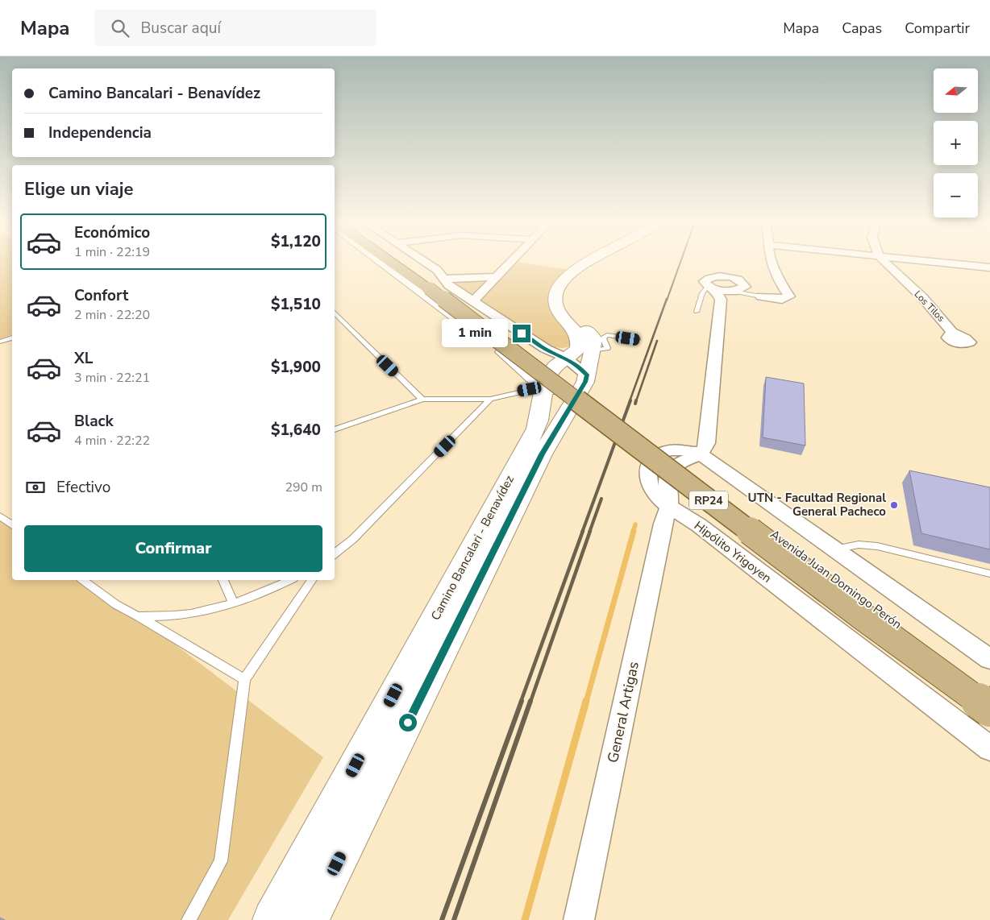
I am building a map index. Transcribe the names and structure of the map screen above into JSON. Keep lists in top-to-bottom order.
{
  "streets": {
    "main road": ["RP24", "Camino Bancalari - Benavídez", "Avenida Juan Domingo Perón"],
    "street": ["Los Tilos", "Hipólito Yrigoyen", "General Artigas"]
  },
  "crossings": [
    ["RP24", "Avenida Juan Domingo Perón"],
    ["Hipólito Yrigoyen", "General Artigas"]
  ],
  "places": ["UTN - Facultad Regional General Pacheco"],
  "north": "left",
  "page": {
    "header": "Mapa",
    "search": "Buscar aquí",
    "nav": ["Mapa", "Capas", "Compartir"],
    "map_buttons": ["+", "−"],
    "banner": ["Camino Bancalari - Benavídez", "Independencia"],
    "heading": "Elige un viaje",
    "list": [
      {
        "name": "Económico",
        "note": "1 min · 22:19",
        "value": "$1,120"
      },
      {
        "name": "Confort",
        "note": "2 min · 22:20",
        "value": "$1,510"
      },
      {
        "name": "XL",
        "note": "3 min · 22:21",
        "value": "$1,900"
      },
      {
        "name": "Black",
        "note": "4 min · 22:22",
        "value": "$1,640"
      }
    ],
    "bubble": "1 min",
    "pay": ["Efectivo", "290 m"],
    "buttons": "Confirmar"
  }
}
